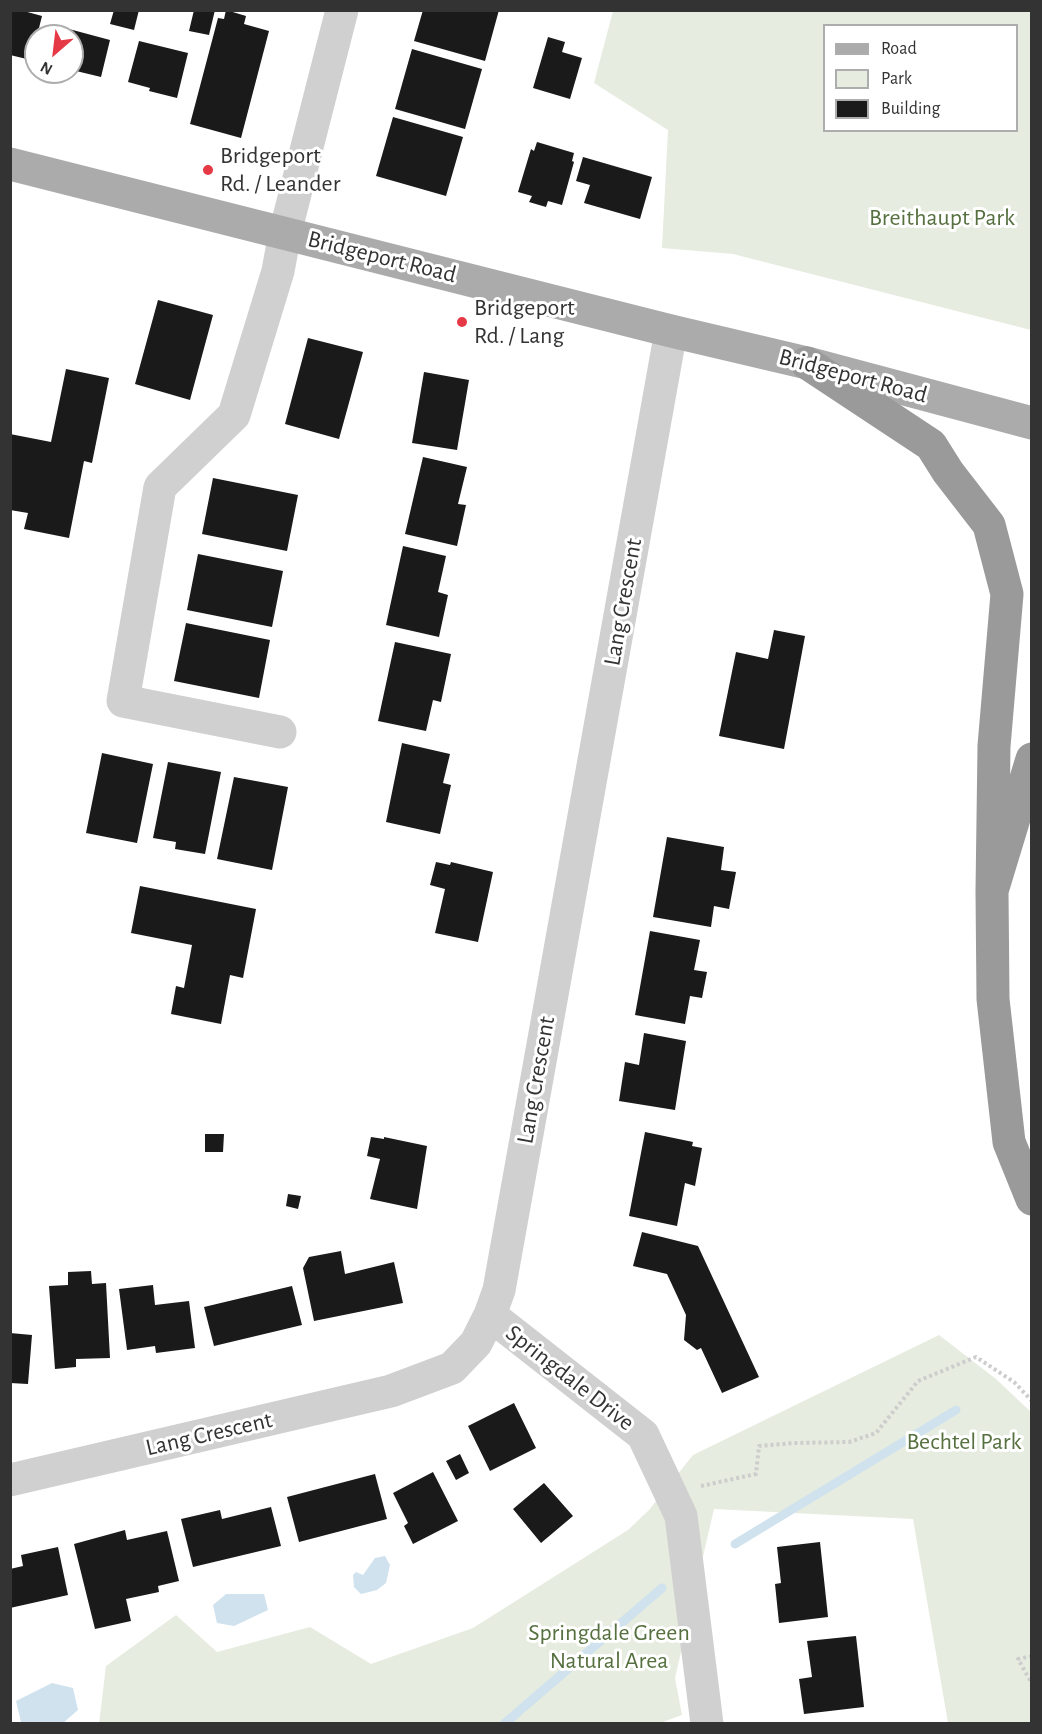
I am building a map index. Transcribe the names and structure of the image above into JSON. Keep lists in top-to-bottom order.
{
  "streets": {
    "main road": ["Bridgeport Road"],
    "street": ["Lang Crescent", "Springdale Drive"]
  },
  "crossings": [
    ["Bridgeport Road", "Lang Crescent"],
    ["Lang Crescent", "Springdale Drive"]
  ],
  "parks": ["Breithaupt Park", "Bechtel Park", "Springdale Green Natural Area"],
  "places": ["Bridgeport Rd. / Leander", "Bridgeport Rd. / Lang"],
  "legend": ["Road", "Park", "Building"],
  "north": "bottom left"
}
